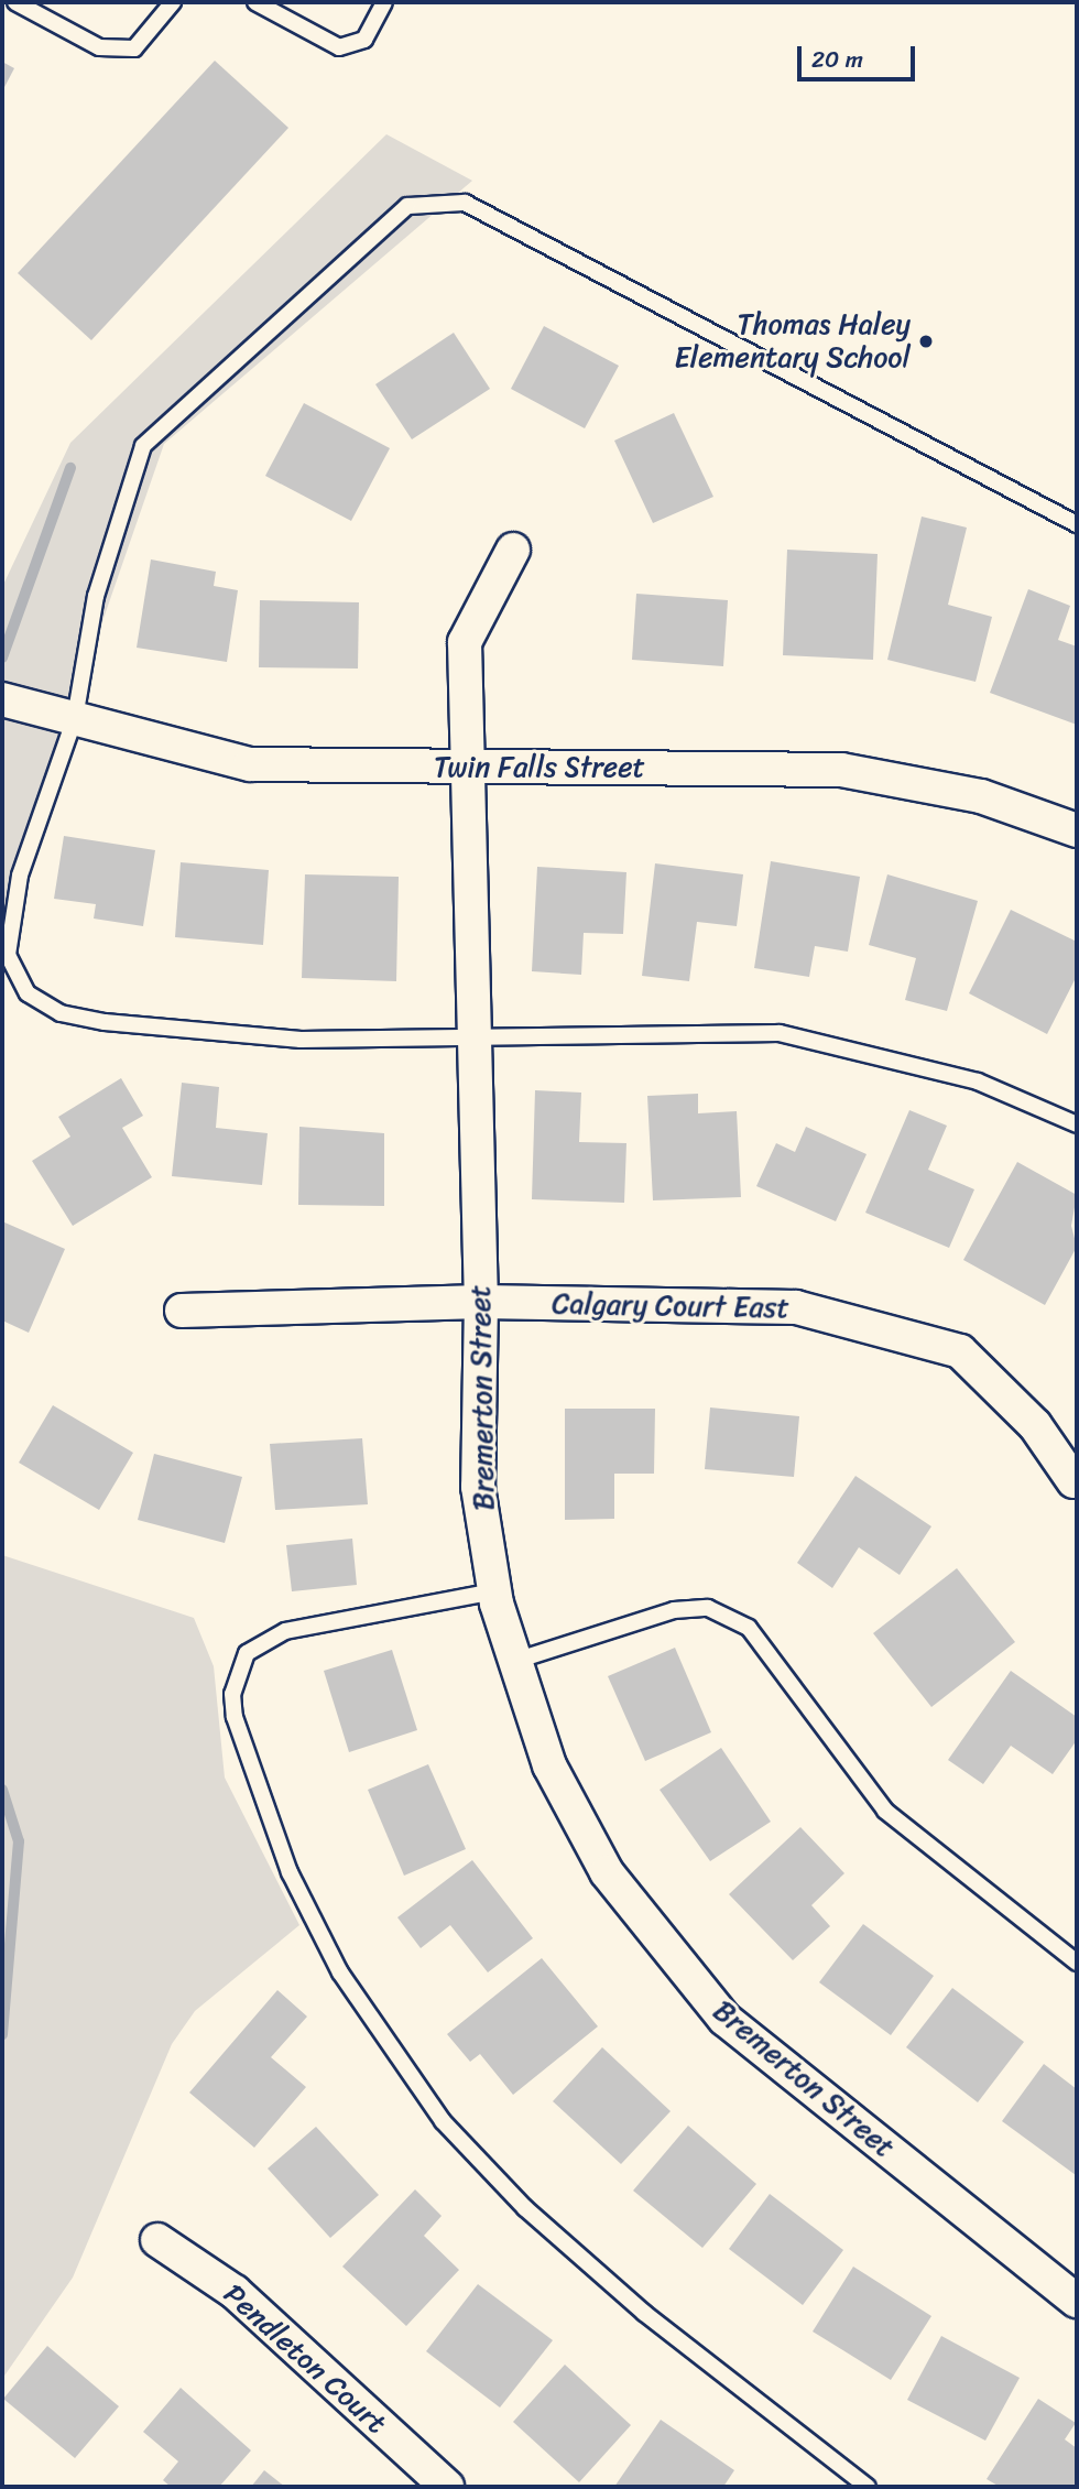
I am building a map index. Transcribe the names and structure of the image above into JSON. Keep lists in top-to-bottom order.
{
  "streets": {
    "street": [
      "Twin Falls Street",
      "Calgary Court East",
      "Bremerton Street",
      "Pendleton Court"
    ]
  },
  "crossings": [
    ["Twin Falls Street", "Bremerton Street"],
    ["Calgary Court East", "Bremerton Street"]
  ],
  "places": ["Thomas Haley Elementary School"],
  "scale_bar": "20 m"
}
